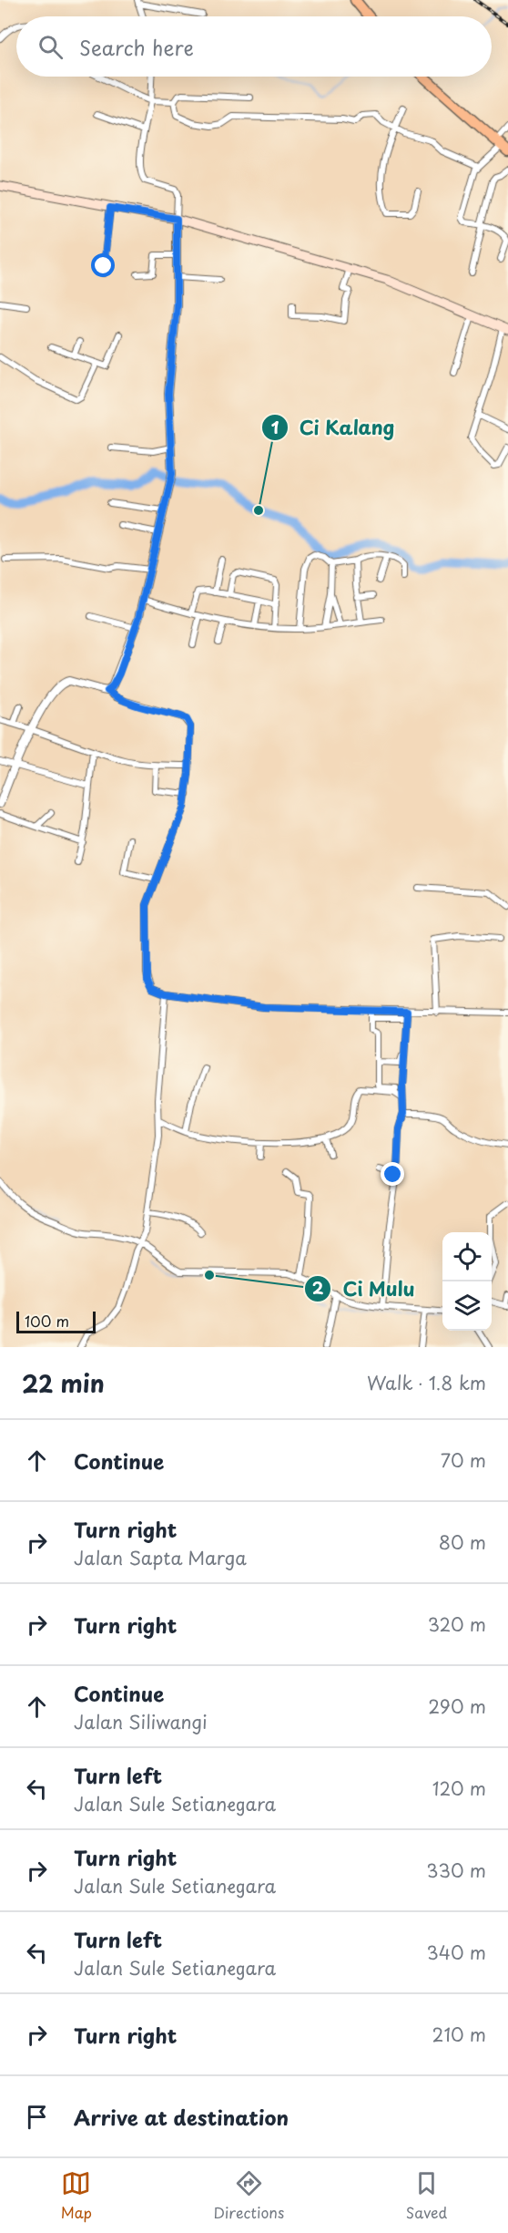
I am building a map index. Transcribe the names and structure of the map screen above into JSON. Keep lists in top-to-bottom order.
{
  "places": ["Ci Kalang", "Ci Mulu"],
  "scale_bar": "100 m",
  "page": {
    "search": "Search here",
    "scale": "100 m",
    "heading": ["22 min", "Walk · 1.8 km"],
    "list": [
      ["Continue", "70 m"],
      ["Turn right", "Jalan Sapta Marga", "80 m"],
      ["Turn right", "320 m"],
      ["Continue", "Jalan Siliwangi", "290 m"],
      ["Turn left", "Jalan Sule Setianegara", "120 m"],
      ["Turn right", "Jalan Sule Setianegara", "330 m"],
      ["Turn left", "Jalan Sule Setianegara", "340 m"],
      ["Turn right", "210 m"],
      "Arrive at destination"
    ],
    "nav": ["Map", "Directions", "Saved"]
  }
}
